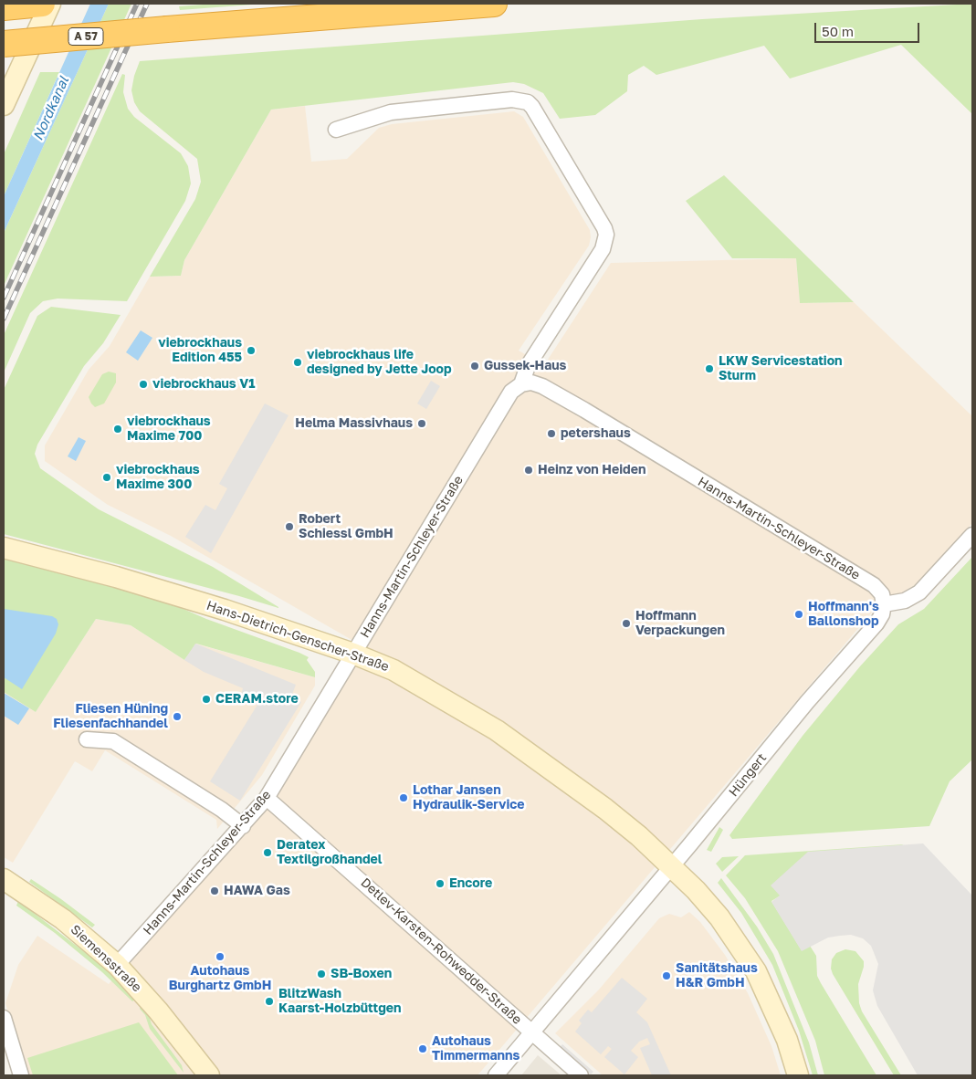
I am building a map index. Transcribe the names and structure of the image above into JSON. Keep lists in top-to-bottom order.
{
  "streets": {
    "highway": ["A 57"],
    "street": [
      "Hanns-Martin-Schleyer-Straße",
      "Hans-Dietrich-Genscher-Straße",
      "Hüngert",
      "Detlev-Karsten-Rohwedder-Straße",
      "Siemensstraße"
    ]
  },
  "crossings": [
    ["Hanns-Martin-Schleyer-Straße", "Hans-Dietrich-Genscher-Straße"],
    ["Hanns-Martin-Schleyer-Straße", "Hüngert"],
    ["Hanns-Martin-Schleyer-Straße", "Detlev-Karsten-Rohwedder-Straße"],
    ["Hanns-Martin-Schleyer-Straße", "Siemensstraße"],
    ["Hans-Dietrich-Genscher-Straße", "Hüngert"],
    ["Hüngert", "Detlev-Karsten-Rohwedder-Straße"]
  ],
  "water": ["Nordkanal"],
  "places": [
    "viebrockhaus Edition 455",
    "viebrockhaus life designed by Jette Joop",
    "Gussek-Haus",
    "LKW Servicestation Sturm",
    "viebrockhaus V1",
    "Helma Massivhaus",
    "viebrockhaus Maxime 700",
    "petershaus",
    "Heinz von Heiden",
    "viebrockhaus Maxime 300",
    "Robert Schiessl GmbH",
    "Hoffmann's Ballonshop",
    "Hoffmann Verpackungen",
    "CERAM.store",
    "Fliesen Hüning Fliesenfachhandel",
    "Lothar Jansen Hydraulik-Service",
    "Deratex Textilgroßhandel",
    "Encore",
    "HAWA Gas",
    "Autohaus Burghartz GmbH",
    "SB-Boxen",
    "Sanitätshaus H&R GmbH",
    "BlitzWash Kaarst-Holzbüttgen",
    "Autohaus Timmermanns"
  ],
  "scale_bar": "50 m"
}
